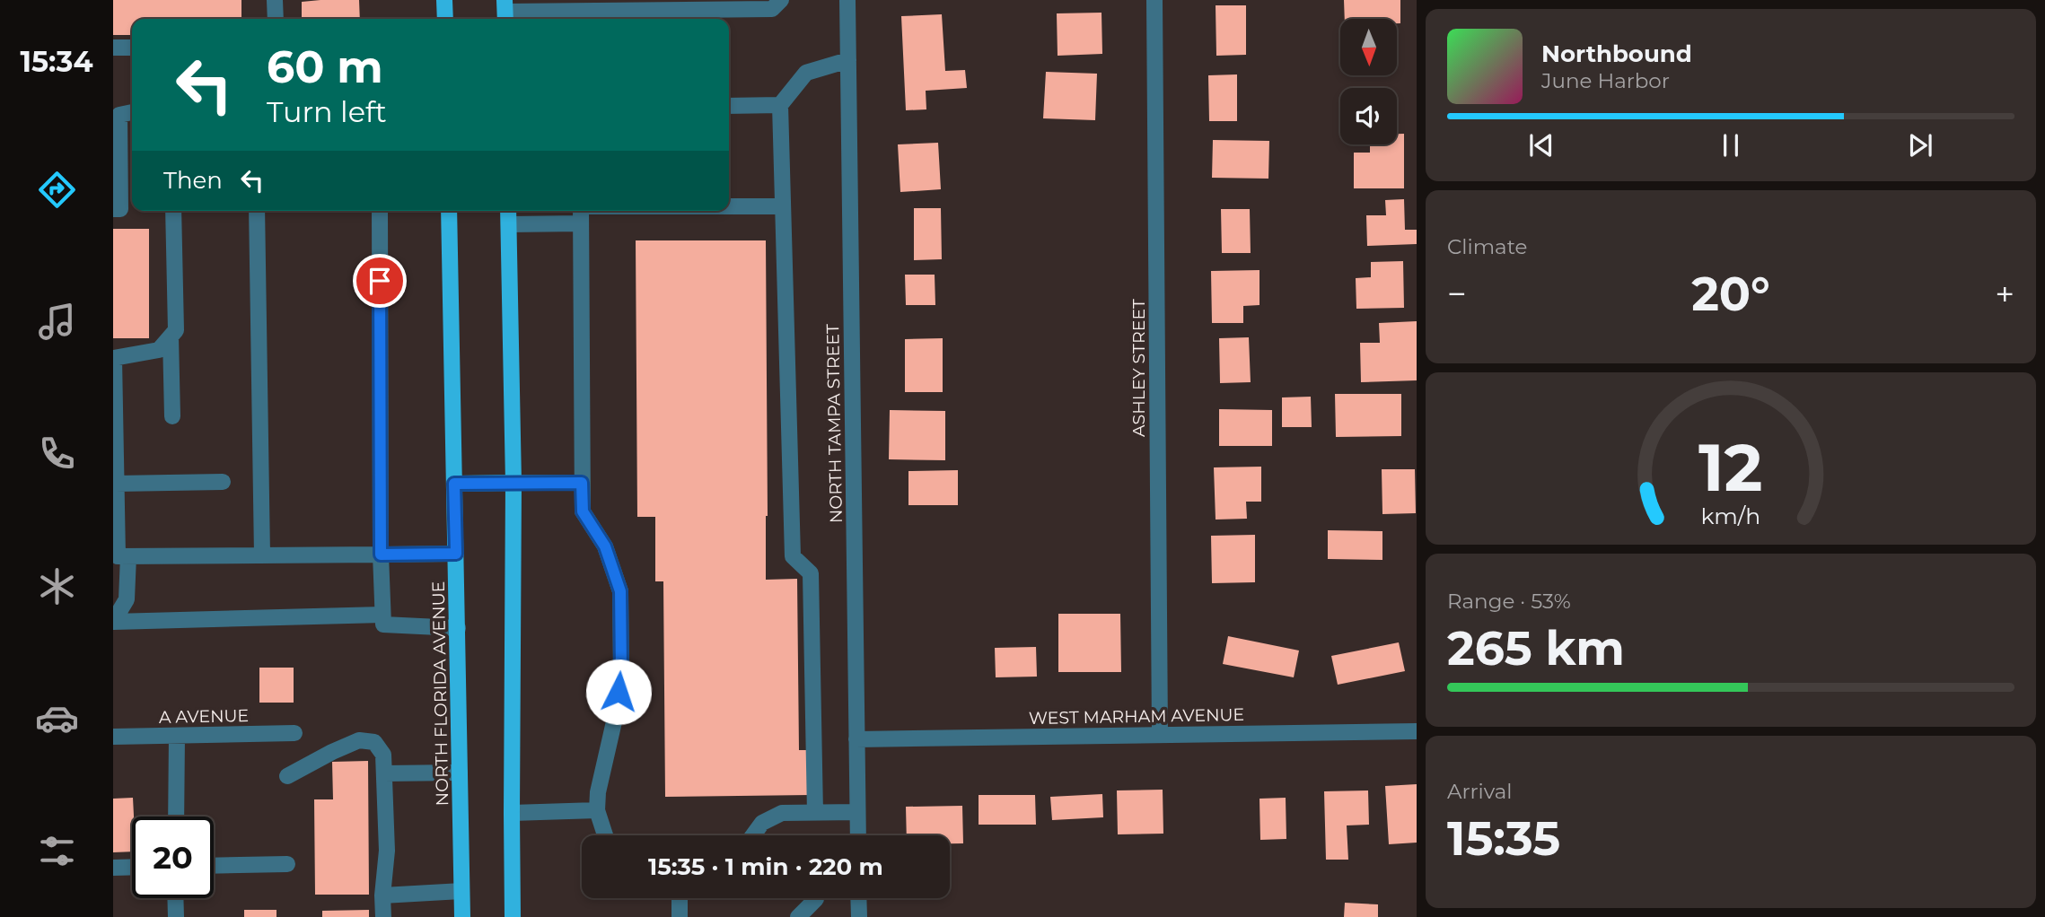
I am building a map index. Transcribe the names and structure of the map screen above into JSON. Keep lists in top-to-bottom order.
{
  "streets": {
    "main road": ["NORTH FLORIDA AVENUE"],
    "street": [
      "ASHLEY STREET",
      "NORTH TAMPA STREET",
      "A AVENUE",
      "WEST MARHAM AVENUE"
    ]
  },
  "crossings": [
    ["ASHLEY STREET", "WEST MARHAM AVENUE"],
    ["NORTH TAMPA STREET", "WEST MARHAM AVENUE"]
  ],
  "north": "bottom",
  "page": {
    "tabs": "15:34",
    "turn": ["60 m", "Turn left"],
    "song": ["Northbound", "June Harbor"],
    "then": "Then",
    "tile": [
      "Climate",
      ["Range · 53%", "265 km"],
      ["Arrival", "15:35"]
    ],
    "heat": ["−", "20°", "+"],
    "limit": "20",
    "trip": "15:35 · 1 min · 220 m",
    "gauge": ["12", "km/h"]
  }
}
